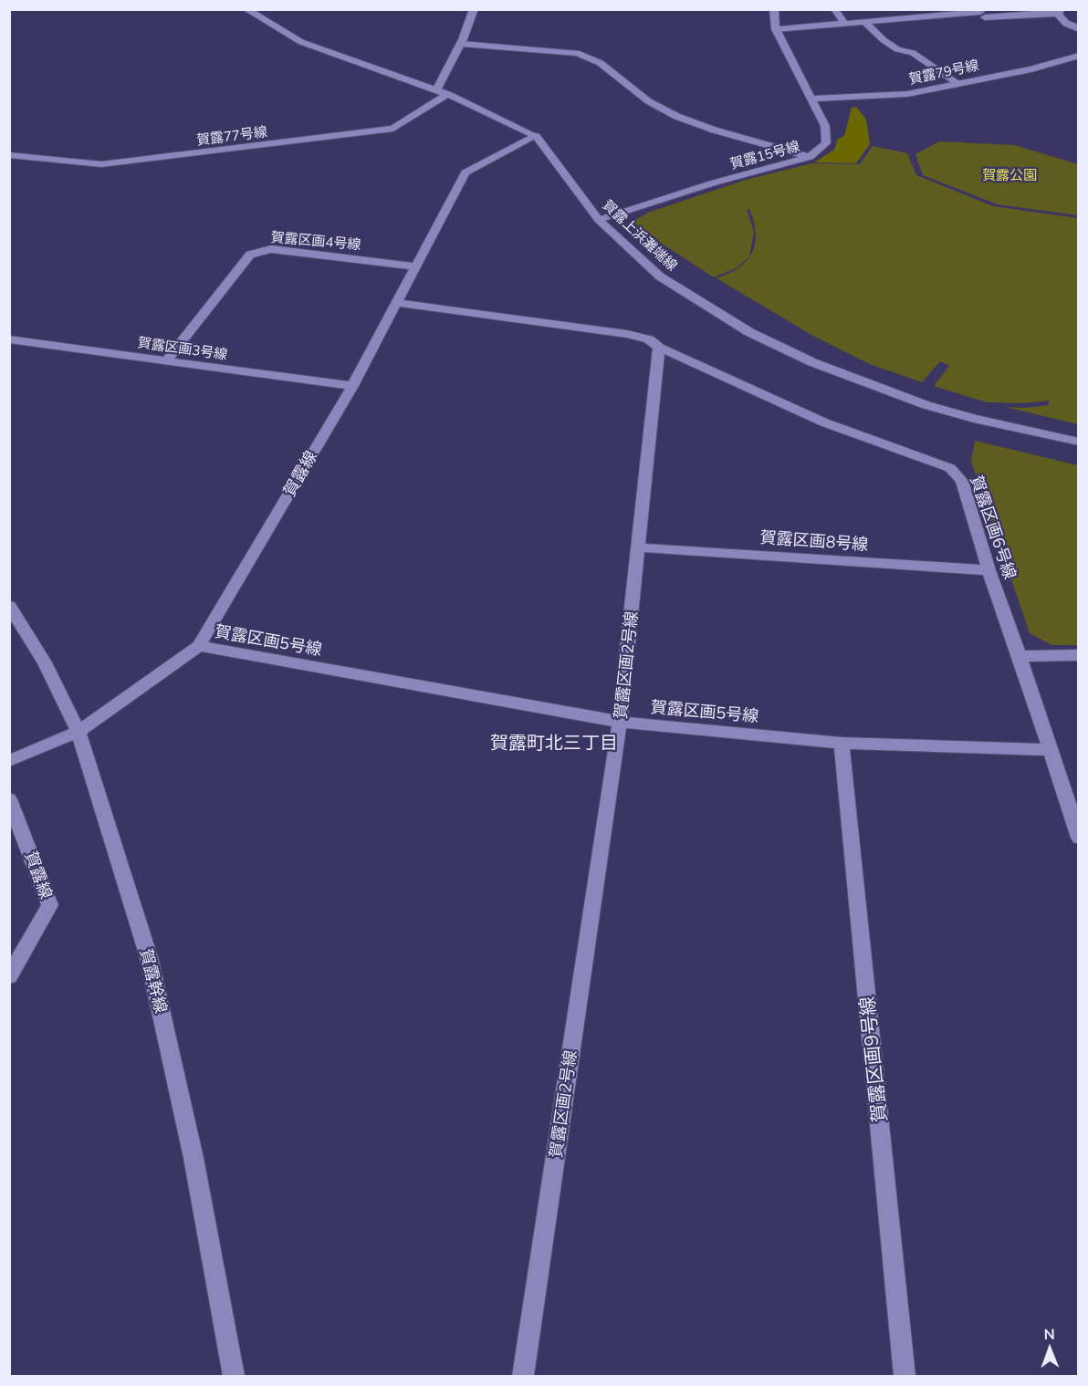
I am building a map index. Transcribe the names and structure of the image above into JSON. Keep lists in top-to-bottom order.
{
  "streets": {
    "street": [
      "賀露79号線",
      "賀露77号線",
      "賀露15号線",
      "賀露上浜灘端線",
      "賀露区画4号線",
      "賀露区画3号線",
      "賀露線",
      "賀露区画6号線",
      "賀露区画8号線",
      "賀露区画5号線",
      "賀露区画2号線",
      "賀露幹線",
      "賀露区画9号線"
    ]
  },
  "crossings": [
    ["賀露79号線", "賀露15号線"],
    ["賀露77号線", "賀露上浜灘端線"],
    ["賀露15号線", "賀露上浜灘端線"],
    ["賀露上浜灘端線", "賀露線"],
    ["賀露区画4号線", "賀露区画3号線"],
    ["賀露区画4号線", "賀露線"],
    ["賀露区画3号線", "賀露線"],
    ["賀露線", "賀露区画5号線"],
    ["賀露線", "賀露幹線"],
    ["賀露区画6号線", "賀露区画8号線"],
    ["賀露区画6号線", "賀露区画5号線"],
    ["賀露区画6号線", "賀露区画2号線"],
    ["賀露区画8号線", "賀露区画2号線"],
    ["賀露区画5号線", "賀露区画2号線"],
    ["賀露区画5号線", "賀露区画9号線"]
  ],
  "districts": ["賀露町北三丁目"],
  "parks": ["賀露公園"],
  "north": "top"
}
